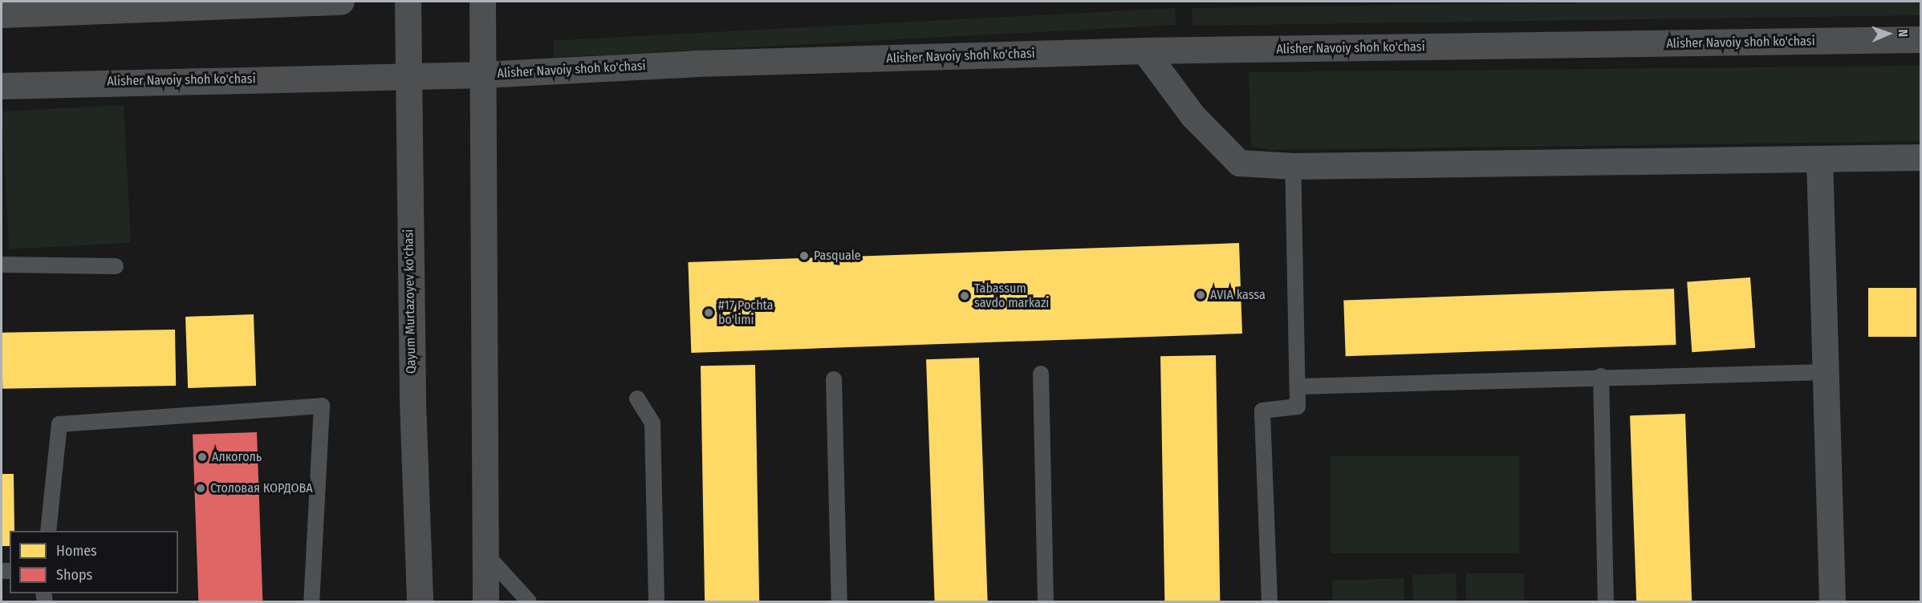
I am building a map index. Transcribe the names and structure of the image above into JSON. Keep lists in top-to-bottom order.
{
  "streets": {
    "main road": ["Alisher Navoiy shoh ko'chasi", "Qayum Murtazoyev ko'chasi"]
  },
  "crossings": [
    ["Alisher Navoiy shoh ko'chasi", "Qayum Murtazoyev ko'chasi"]
  ],
  "places": [
    "Pasquale",
    "AVIA kassa",
    "Tabassum savdo markazi",
    "#17 Pochta bo'limi",
    "Алкоголь",
    "Столовая КОРДОВА"
  ],
  "legend": ["Homes", "Shops"],
  "north": "right"
}
